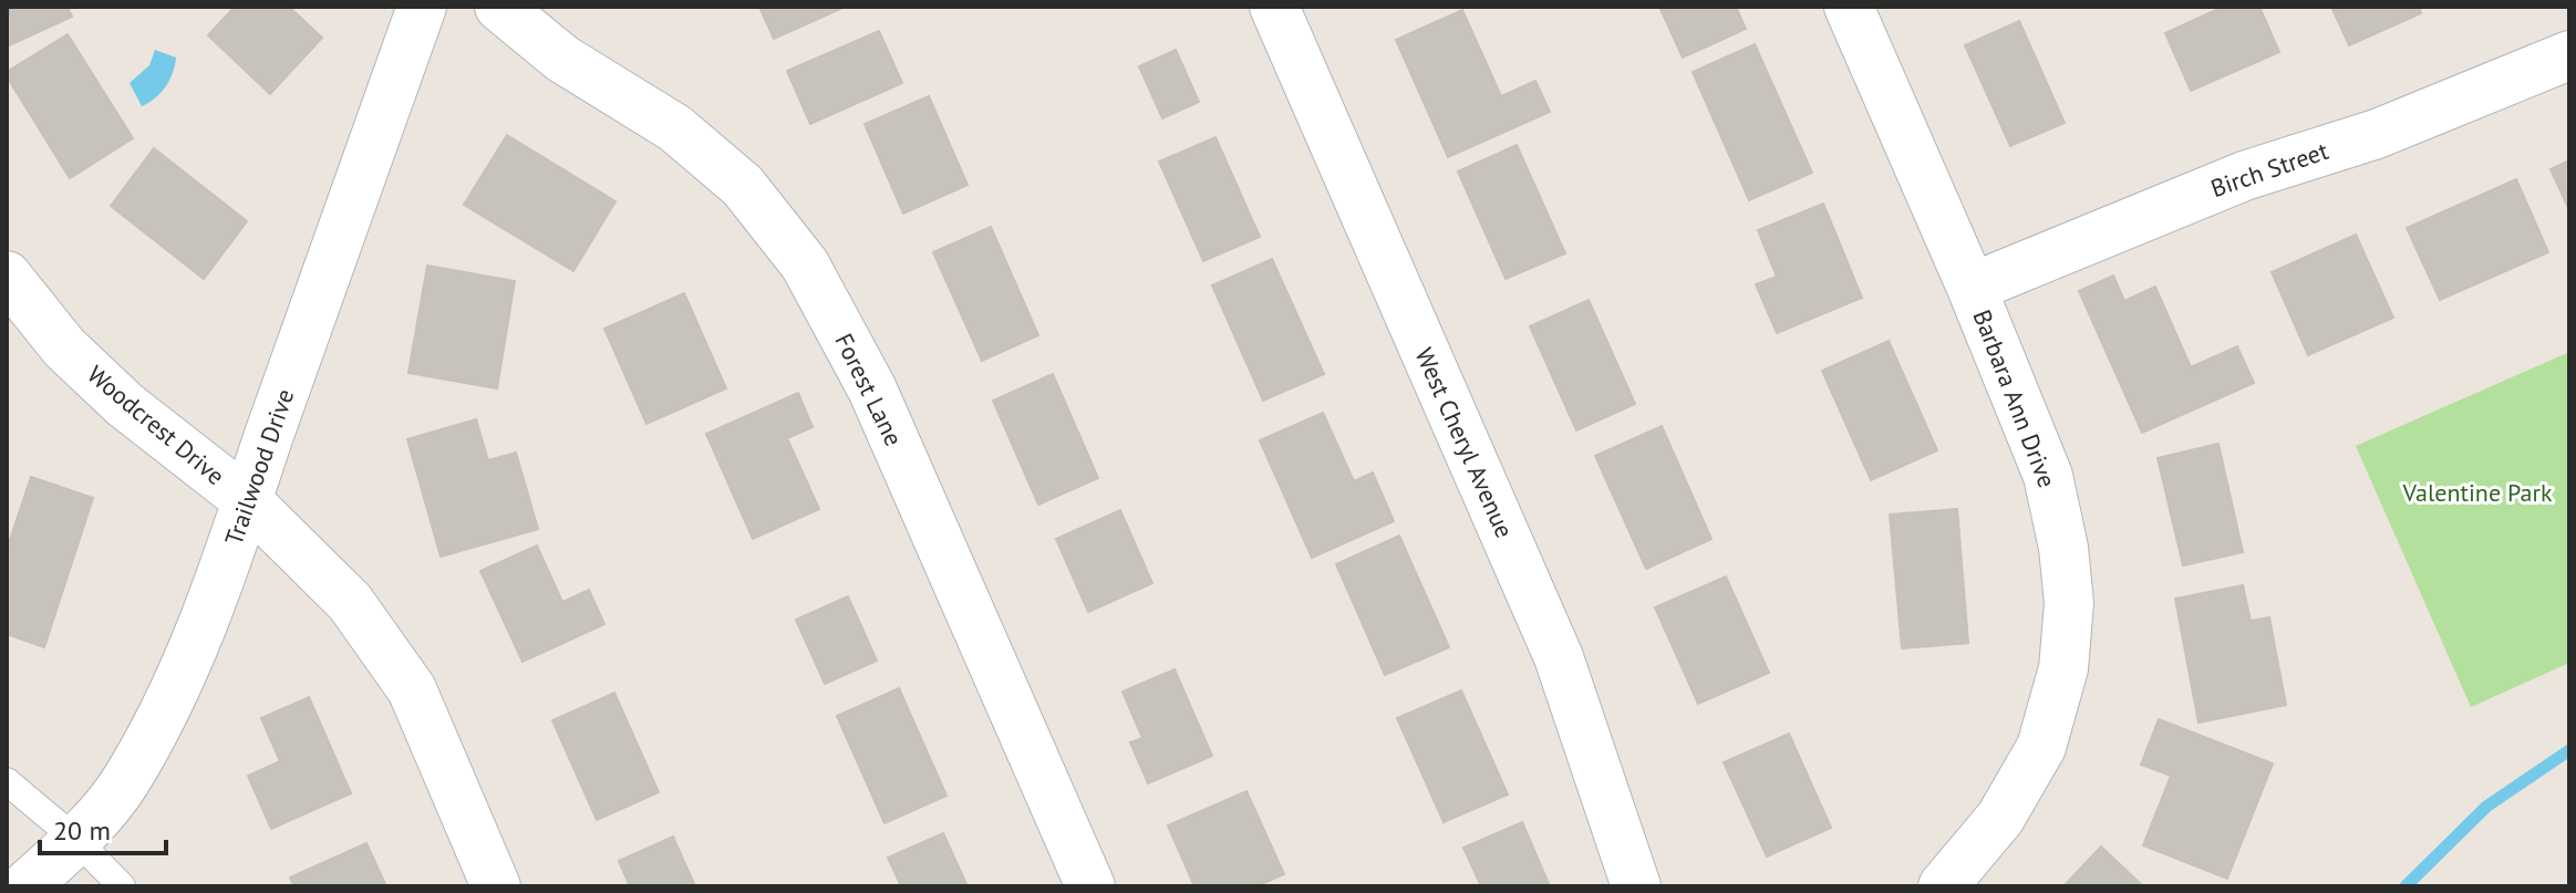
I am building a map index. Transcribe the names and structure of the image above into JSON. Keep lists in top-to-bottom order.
{
  "streets": {
    "street": [
      "Birch Street",
      "Forest Lane",
      "Barbara Ann Drive",
      "Woodcrest Drive",
      "West Cheryl Avenue",
      "Trailwood Drive"
    ]
  },
  "crossings": [
    ["Birch Street", "Barbara Ann Drive"],
    ["Woodcrest Drive", "Trailwood Drive"]
  ],
  "parks": ["Valentine Park"],
  "scale_bar": "20 m"
}
